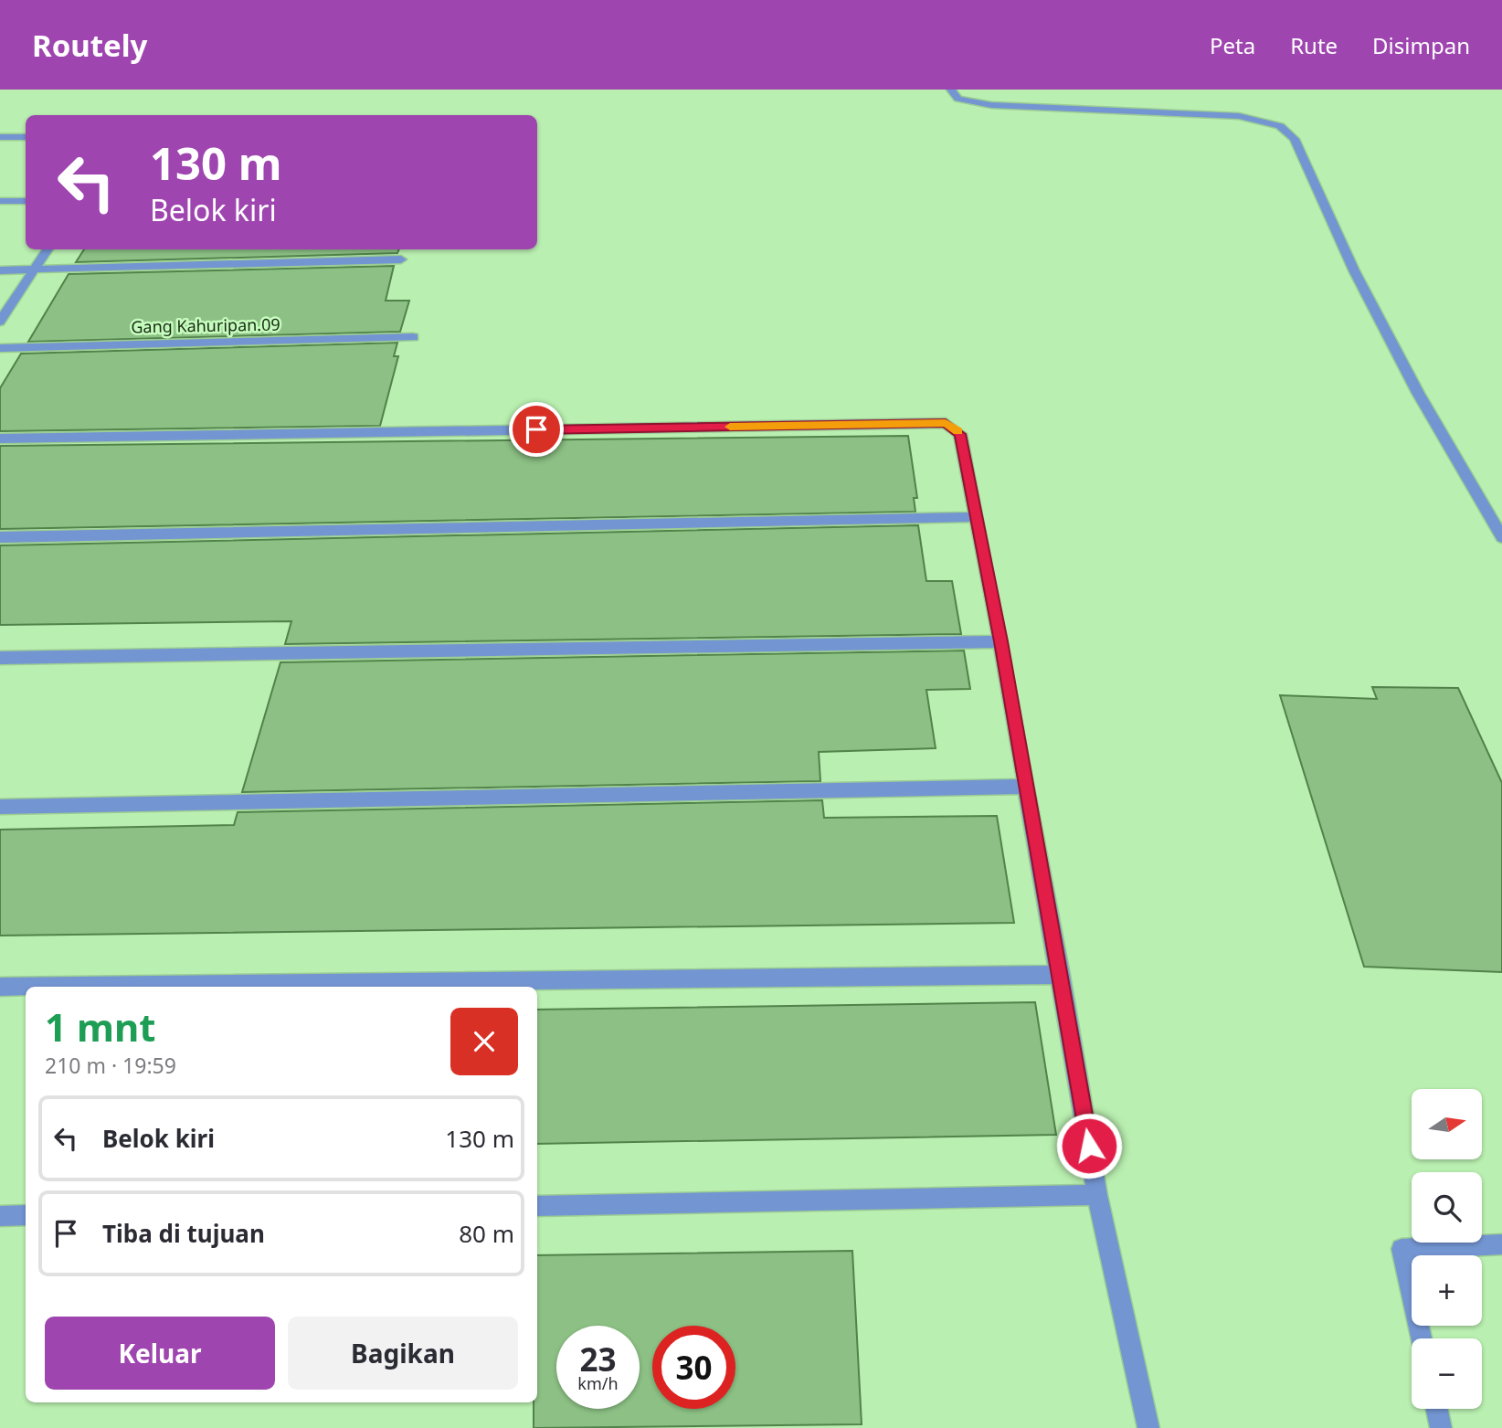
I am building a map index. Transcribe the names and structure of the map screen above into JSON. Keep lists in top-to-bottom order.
{
  "streets": {
    "street": ["Gang Kahuripan.09"]
  },
  "north": "right",
  "page": {
    "header": "Routely",
    "nav": ["Peta", "Rute", "Disimpan"],
    "turn": ["130 m", "Belok kiri"],
    "heading": ["1 mnt", "210 m · 19:59"],
    "map_buttons": ["+", "−"],
    "list": [
      {
        "name": "Belok kiri",
        "value": "130 m"
      },
      {
        "name": "Tiba di tujuan",
        "value": "80 m"
      }
    ],
    "buttons": ["Keluar", "Bagikan"],
    "speed": "23 km/h",
    "limit": "30"
  }
}
